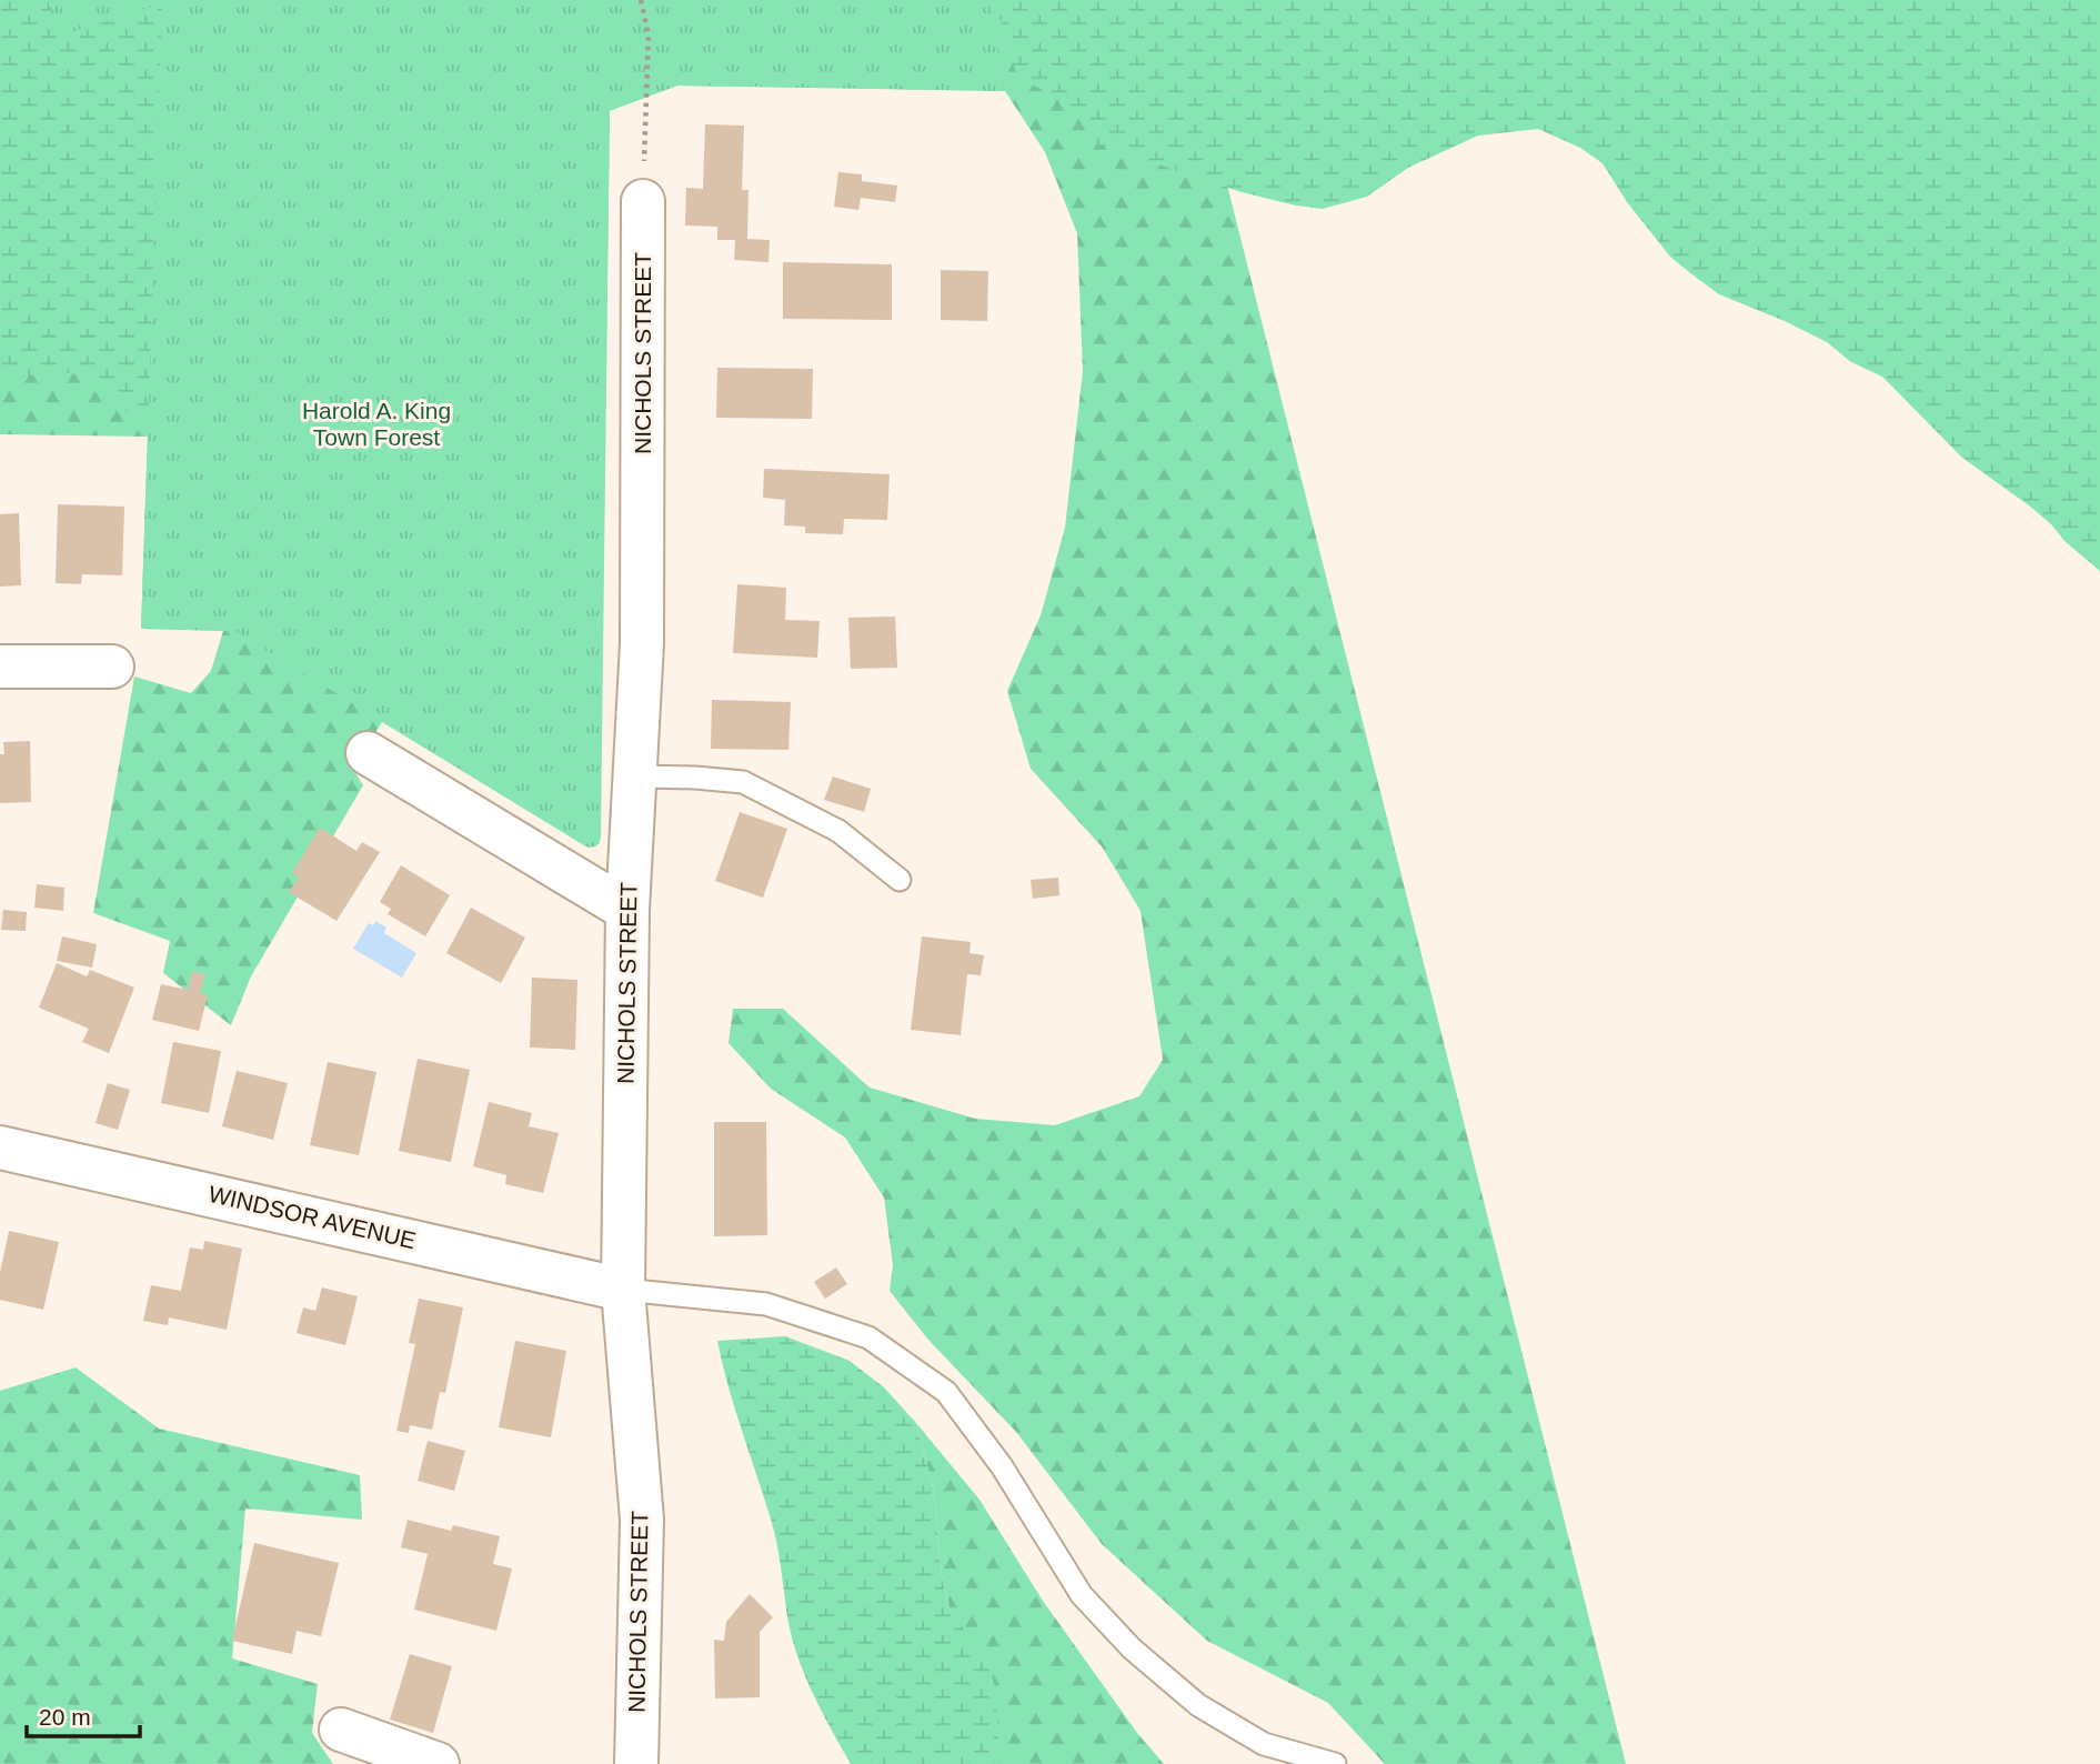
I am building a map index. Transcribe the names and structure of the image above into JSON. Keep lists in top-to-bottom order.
{
  "streets": {
    "street": ["NICHOLS STREET", "WINDSOR AVENUE"]
  },
  "crossings": [
    ["NICHOLS STREET", "WINDSOR AVENUE"]
  ],
  "parks": ["Harold A. King Town Forest"],
  "scale_bar": "20 m"
}
